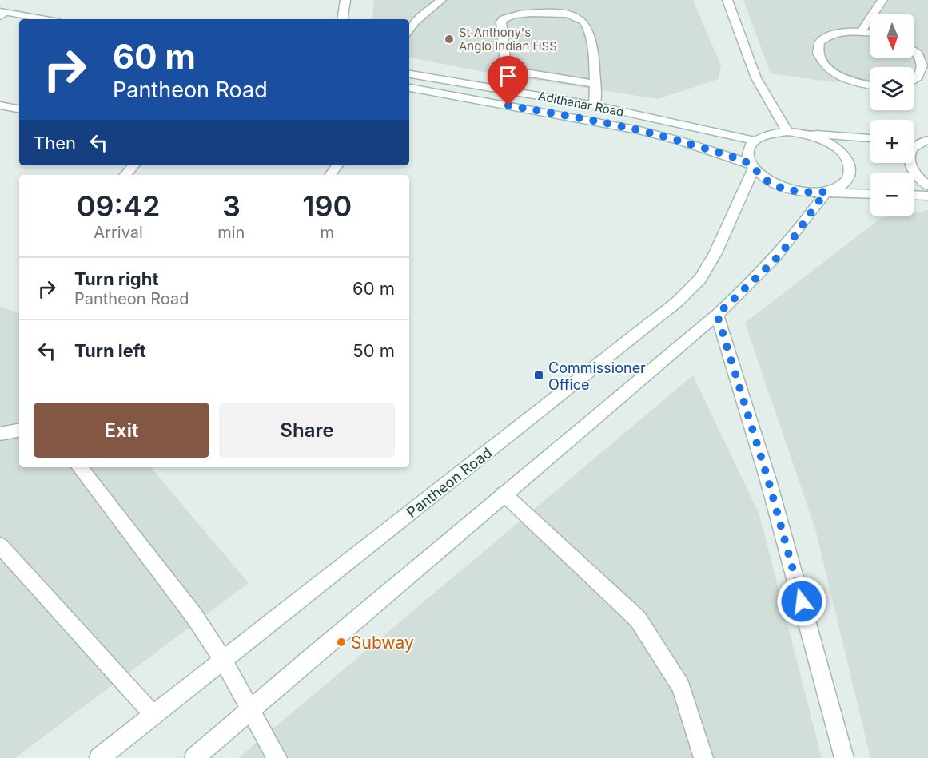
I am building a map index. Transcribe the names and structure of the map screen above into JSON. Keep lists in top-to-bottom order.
{
  "streets": {
    "main road": ["Adithanar Road", "Pantheon Road"]
  },
  "crossings": [
    ["Adithanar Road", "Pantheon Road"]
  ],
  "places": {
    "other": ["St Anthony's Anglo Indian HSS", "Subway"],
    "transit": ["Commissioner Office"]
  },
  "north": "bottom",
  "page": {
    "map_buttons": ["+", "−"],
    "turn": ["60 m", "Pantheon Road"],
    "then": "Then",
    "eta": [
      "09:42",
      "Arrival",
      "3",
      "min",
      "190",
      "m"
    ],
    "list": [
      {
        "name": "Turn right",
        "note": "Pantheon Road",
        "value": "60 m"
      },
      {
        "name": "Turn left",
        "value": "50 m"
      }
    ],
    "buttons": ["Exit", "Share"]
  }
}
